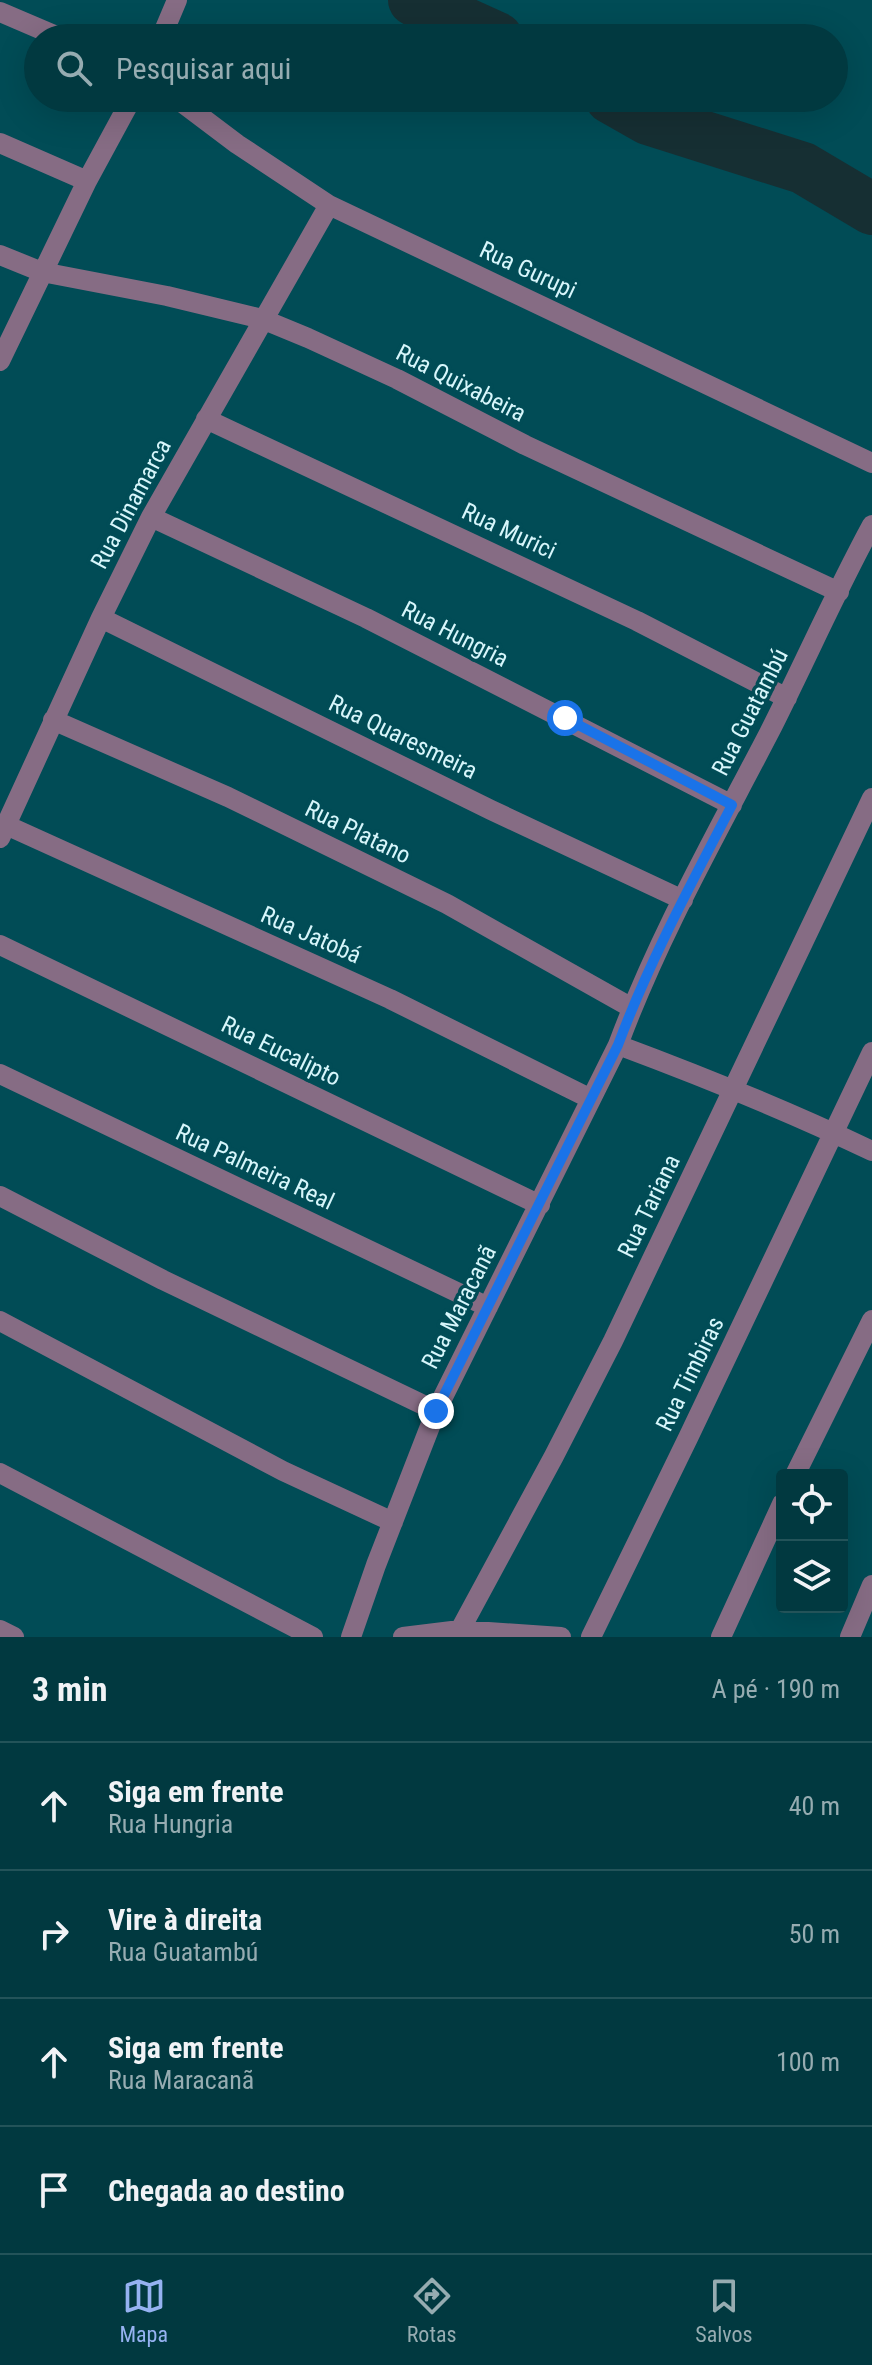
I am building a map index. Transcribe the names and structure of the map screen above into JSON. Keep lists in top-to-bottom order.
{
  "streets": {
    "street": [
      "Rua Gurupi",
      "Rua Quixabeira",
      "Rua Dinamarca",
      "Rua Murici",
      "Rua Hungria",
      "Rua Guatambú",
      "Rua Quaresmeira",
      "Rua Platano",
      "Rua Jatobá",
      "Rua Eucalipto",
      "Rua Palmeira Real",
      "Rua Tariana",
      "Rua Maracanã",
      "Rua Timbiras"
    ]
  },
  "crossings": [
    ["Rua Gurupi", "Rua Dinamarca"],
    ["Rua Quixabeira", "Rua Dinamarca"],
    ["Rua Quixabeira", "Rua Guatambú"],
    ["Rua Dinamarca", "Rua Murici"],
    ["Rua Dinamarca", "Rua Hungria"],
    ["Rua Dinamarca", "Rua Quaresmeira"],
    ["Rua Dinamarca", "Rua Platano"],
    ["Rua Dinamarca", "Rua Jatobá"],
    ["Rua Murici", "Rua Guatambú"],
    ["Rua Hungria", "Rua Guatambú"],
    ["Rua Guatambú", "Rua Quaresmeira"],
    ["Rua Guatambú", "Rua Platano"],
    ["Rua Guatambú", "Rua Maracanã"],
    ["Rua Platano", "Rua Maracanã"],
    ["Rua Jatobá", "Rua Maracanã"],
    ["Rua Eucalipto", "Rua Maracanã"],
    ["Rua Palmeira Real", "Rua Maracanã"]
  ],
  "page": {
    "search": "Pesquisar aqui",
    "heading": ["3 min", "A pé · 190 m"],
    "list": [
      ["Siga em frente", "Rua Hungria", "40 m"],
      ["Vire à direita", "Rua Guatambú", "50 m"],
      ["Siga em frente", "Rua Maracanã", "100 m"],
      "Chegada ao destino"
    ],
    "nav": ["Mapa", "Rotas", "Salvos"]
  }
}
